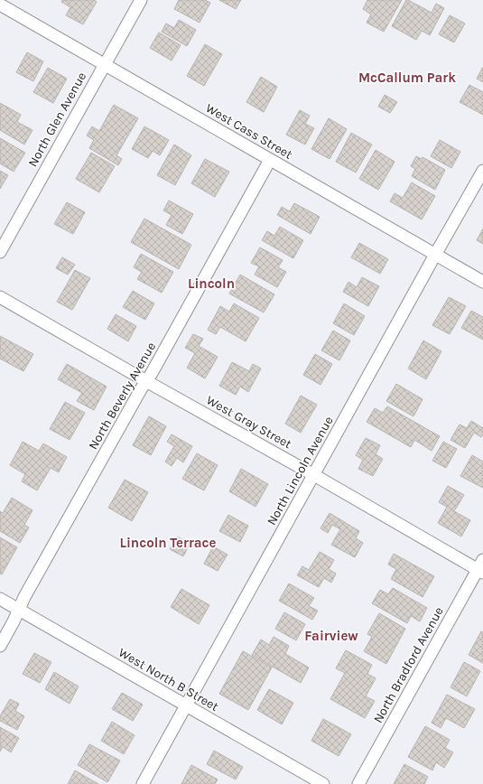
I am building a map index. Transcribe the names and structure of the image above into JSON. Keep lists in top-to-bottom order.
{
  "streets": {
    "street": [
      "North Glen Avenue",
      "West Cass Street",
      "North Beverly Avenue",
      "West Gray Street",
      "North Lincoln Avenue",
      "North Bradford Avenue",
      "West North B Street"
    ]
  },
  "crossings": [
    ["North Glen Avenue", "West Cass Street"],
    ["West Cass Street", "North Beverly Avenue"],
    ["West Cass Street", "North Lincoln Avenue"],
    ["North Beverly Avenue", "West Gray Street"],
    ["North Beverly Avenue", "West North B Street"],
    ["West Gray Street", "North Lincoln Avenue"],
    ["West Gray Street", "North Bradford Avenue"],
    ["North Lincoln Avenue", "West North B Street"]
  ],
  "districts": [
    "McCallum Park",
    "Lincoln",
    "Lincoln Terrace",
    "Fairview"
  ]
}
